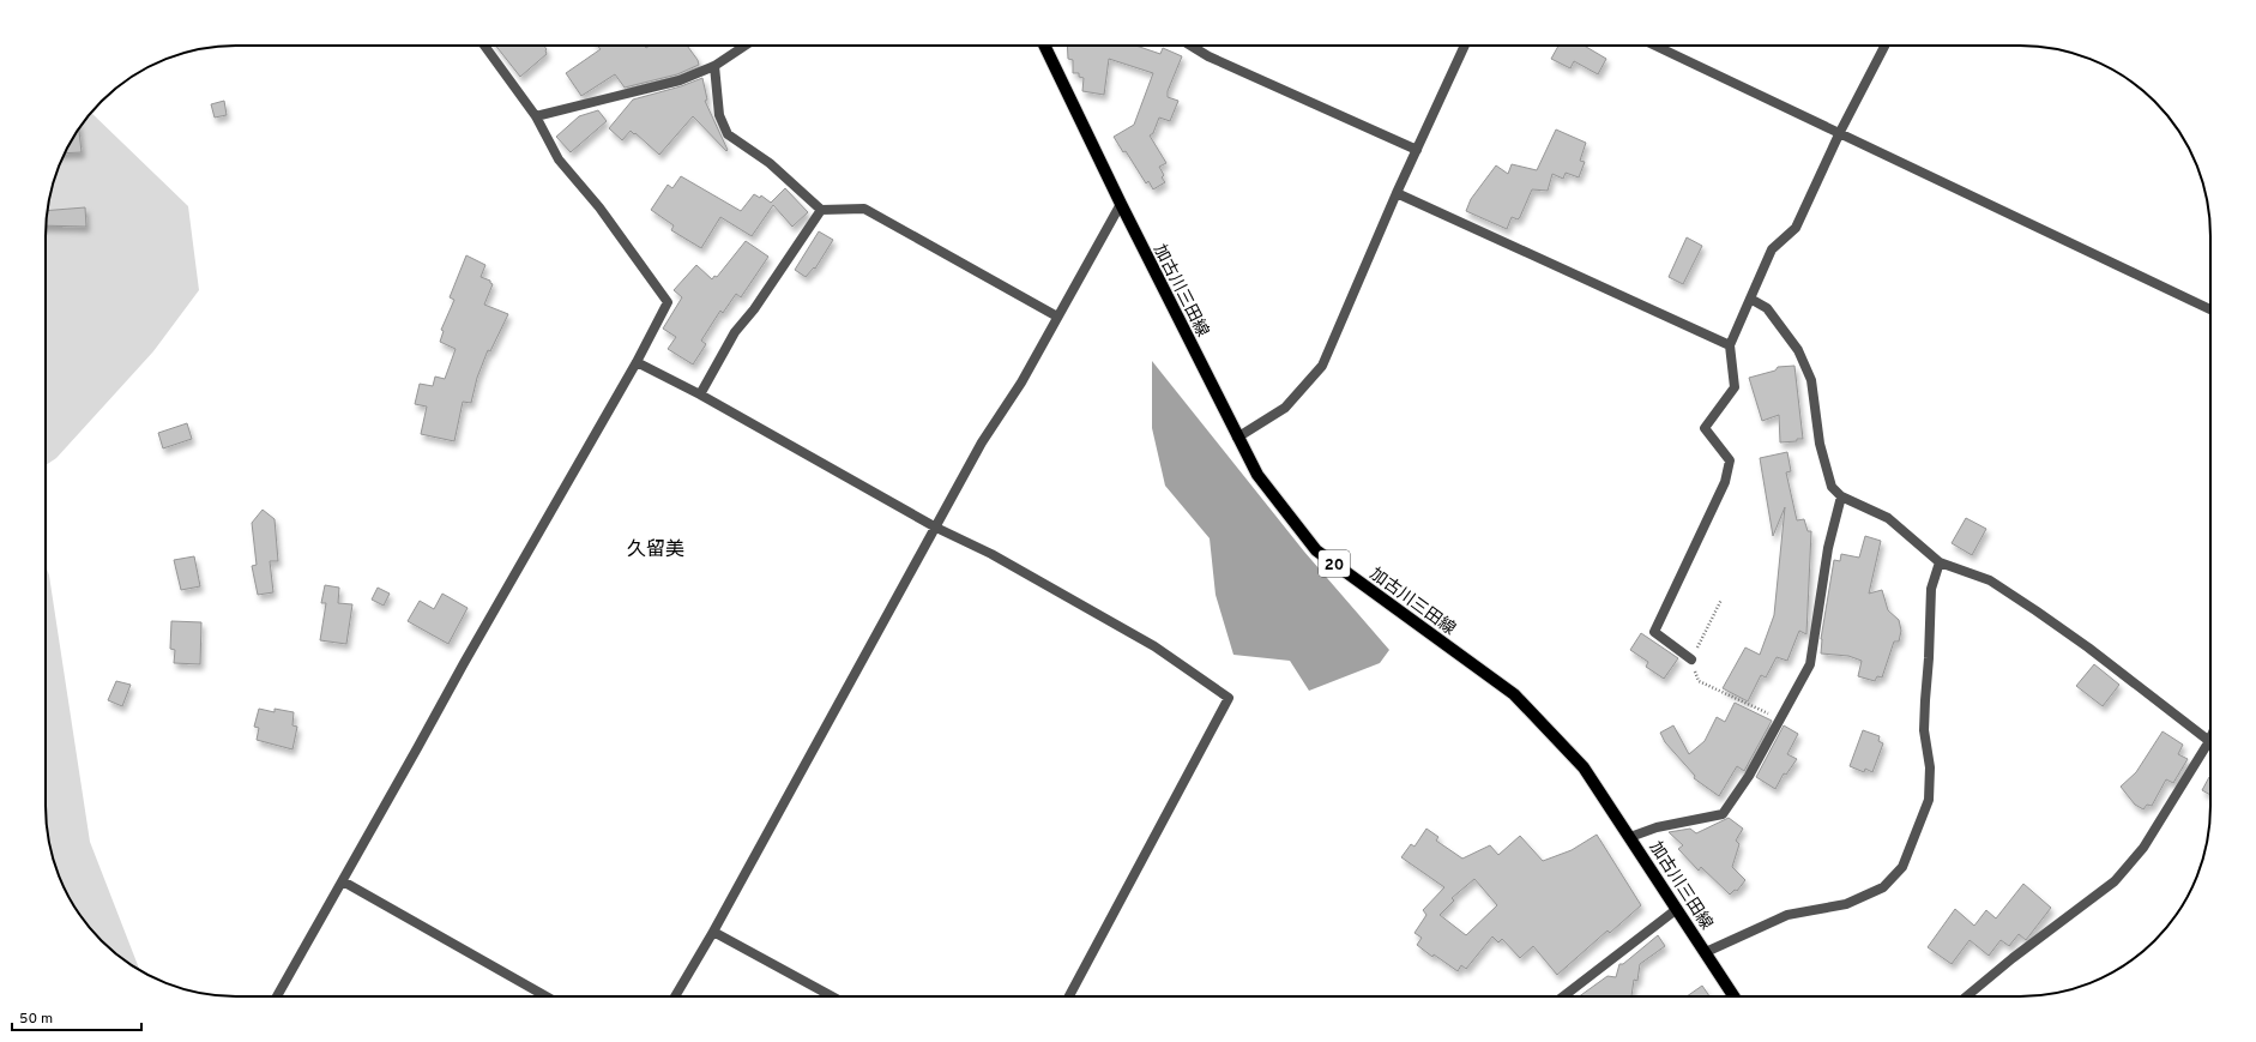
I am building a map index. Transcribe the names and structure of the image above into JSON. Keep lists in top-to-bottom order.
{
  "streets": {
    "main road": ["加古川三田線", "20"]
  },
  "districts": ["久留美"],
  "scale_bar": "50 m"
}
